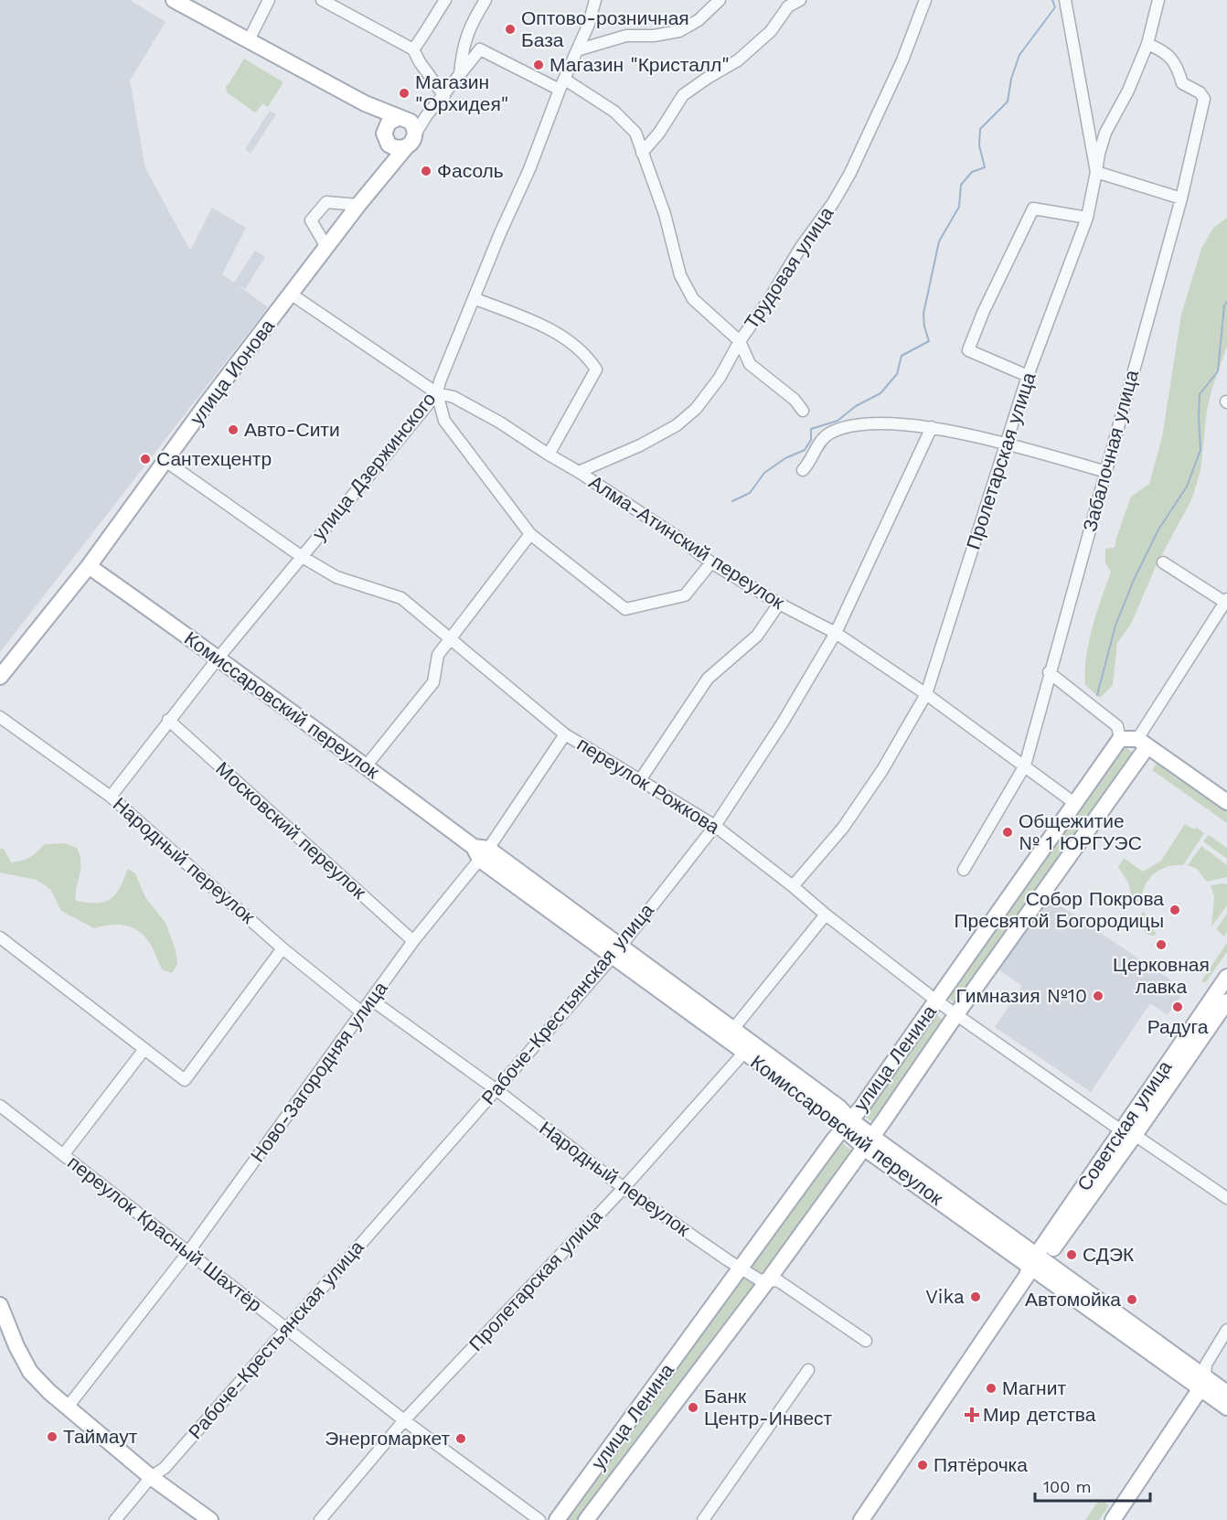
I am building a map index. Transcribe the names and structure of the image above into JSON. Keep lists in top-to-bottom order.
{
  "streets": {
    "main road": [
      "улица Ионова",
      "Комиссаровский переулок",
      "улица Ленина",
      "Советская улица"
    ],
    "street": [
      "Трудовая улица",
      "Забалочная улица",
      "Пролетарская улица",
      "улица Дзержинского",
      "Алма-Атинский переулок",
      "переулок Рожкова",
      "Московский переулок",
      "Народный переулок",
      "Рабоче-Крестьянская улица",
      "Ново-Загородняя улица",
      "переулок Красный Шахтёр"
    ]
  },
  "crossings": [
    ["Трудовая улица", "Алма-Атинский переулок"],
    ["улица Ионова", "Алма-Атинский переулок"],
    ["улица Ионова", "Комиссаровский переулок"],
    ["улица Ионова", "переулок Рожкова"],
    ["Забалочная улица", "Алма-Атинский переулок"],
    ["Пролетарская улица", "Алма-Атинский переулок"],
    ["Пролетарская улица", "Комиссаровский переулок"],
    ["Пролетарская улица", "переулок Рожкова"],
    ["Пролетарская улица", "Народный переулок"],
    ["Пролетарская улица", "переулок Красный Шахтёр"],
    ["улица Дзержинского", "Алма-Атинский переулок"],
    ["улица Дзержинского", "Комиссаровский переулок"],
    ["улица Дзержинского", "переулок Рожкова"],
    ["улица Дзержинского", "Московский переулок"],
    ["улица Дзержинского", "Народный переулок"],
    ["Алма-Атинский переулок", "Рабоче-Крестьянская улица"],
    ["Алма-Атинский переулок", "улица Ленина"],
    ["Комиссаровский переулок", "Рабоче-Крестьянская улица"],
    ["Комиссаровский переулок", "улица Ленина"],
    ["Комиссаровский переулок", "Ново-Загородняя улица"],
    ["Комиссаровский переулок", "Советская улица"],
    ["переулок Рожкова", "Рабоче-Крестьянская улица"],
    ["переулок Рожкова", "улица Ленина"],
    ["переулок Рожкова", "Ново-Загородняя улица"],
    ["переулок Рожкова", "Советская улица"],
    ["Московский переулок", "Ново-Загородняя улица"],
    ["Народный переулок", "Рабоче-Крестьянская улица"],
    ["Народный переулок", "улица Ленина"],
    ["Народный переулок", "Ново-Загородняя улица"],
    ["Рабоче-Крестьянская улица", "переулок Красный Шахтёр"],
    ["Ново-Загородняя улица", "переулок Красный Шахтёр"]
  ],
  "places": {
    "other": [
      "Оптово-розничная База",
      "Магазин \"Кристалл\"",
      "Магазин \"Орхидея\"",
      "Фасоль",
      "Авто-Сити",
      "Сантехцентр",
      "Общежитие № 1 ЮРГУЭС",
      "Собор Покрова Пресвятой Богородицы",
      "Церковная лавка",
      "Гимназия №10",
      "Радуга",
      "СДЭК",
      "Vika",
      "Автомойка",
      "Магнит",
      "Банк Центр-Инвест",
      "Таймаут",
      "Энергомаркет",
      "Пятёрочка"
    ],
    "health": ["Мир детства"]
  },
  "scale_bar": "100 m"
}
